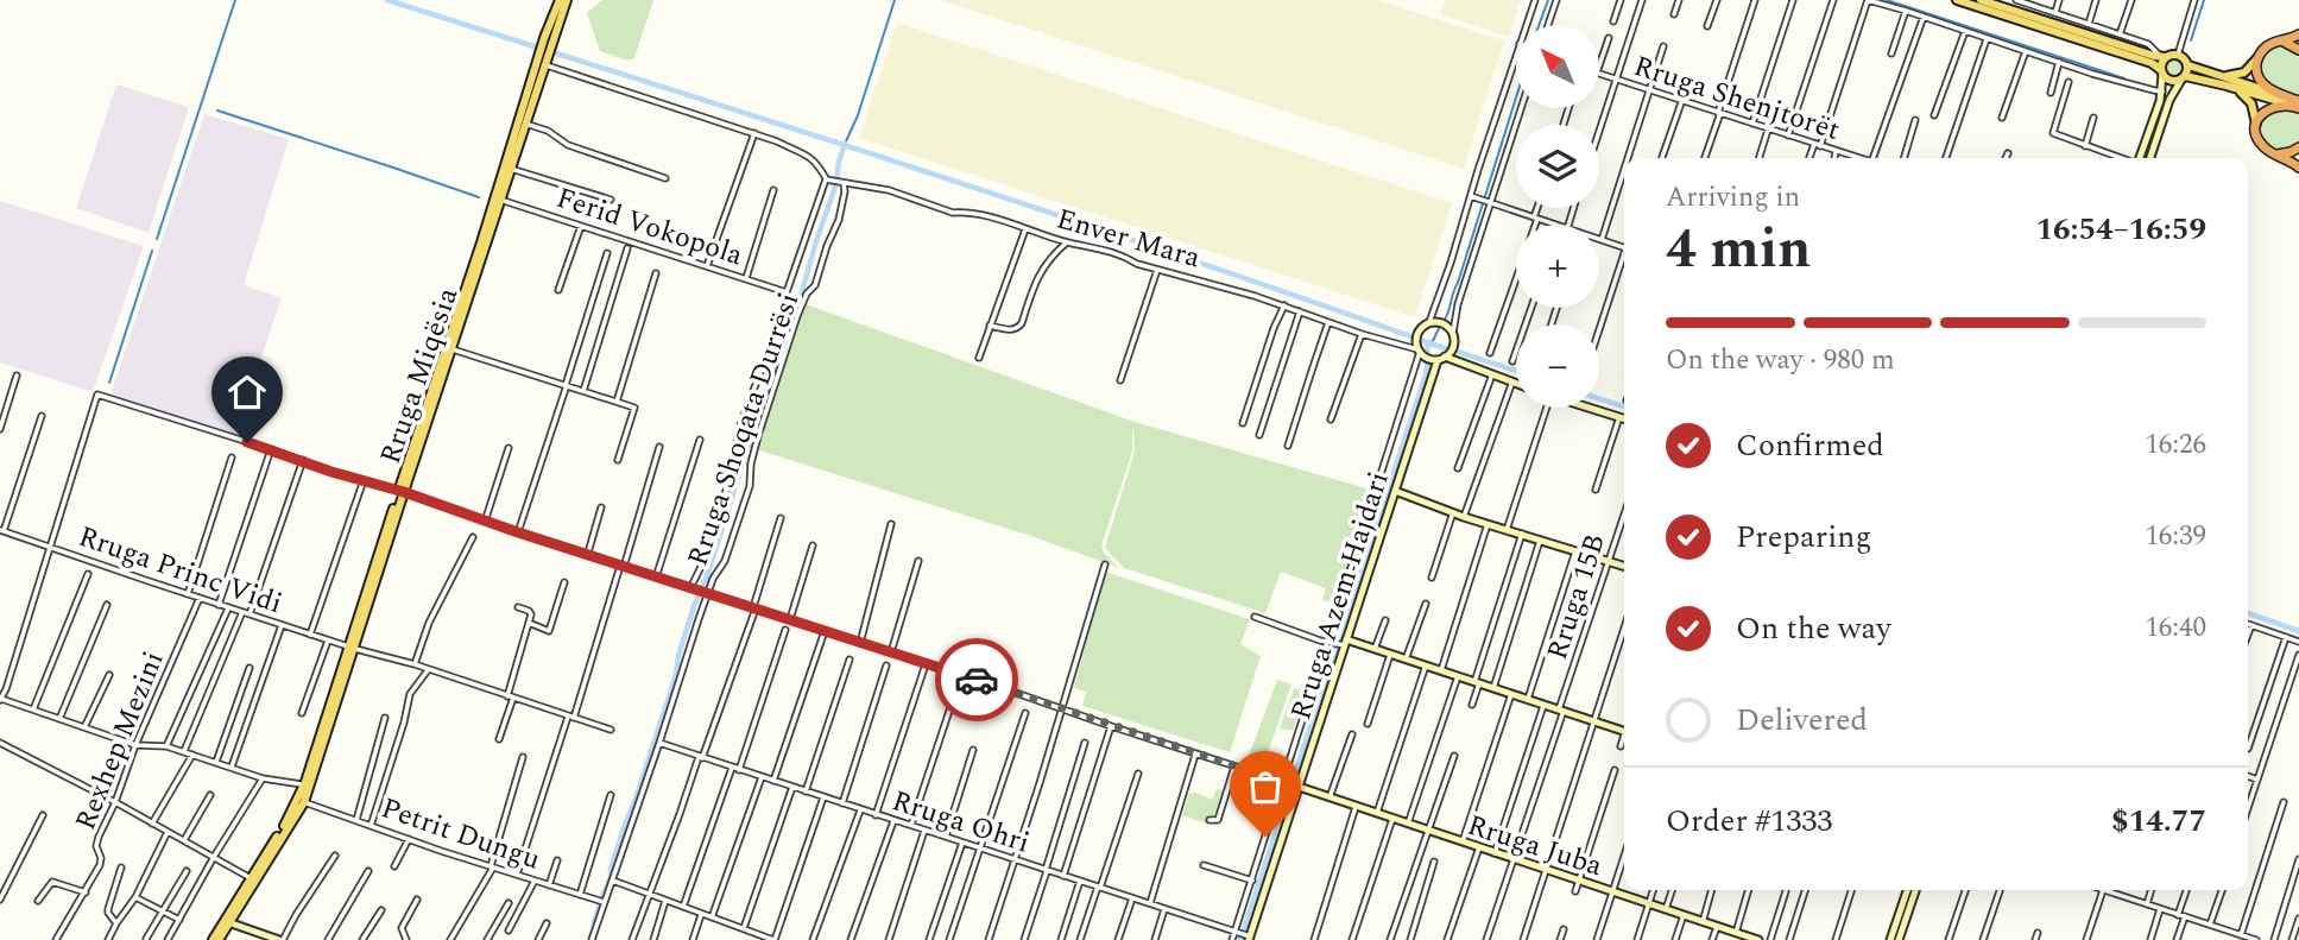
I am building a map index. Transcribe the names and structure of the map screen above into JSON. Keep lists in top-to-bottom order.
{
  "streets": {
    "main road": ["Rruga Miqësia"],
    "street": [
      "Rruga Shenjtorët",
      "Ferid Vokopola",
      "Enver Mara",
      "Rruga Shoqata Durrësi",
      "Rruga Princ Vidi",
      "Rruga Azem Hajdari",
      "Rruga 15B",
      "Rexhep Mezini",
      "Rruga Ohri",
      "Petrit Dungu",
      "Rruga Juba"
    ]
  },
  "crossings": [
    ["Ferid Vokopola", "Rruga Miqësia"],
    ["Enver Mara", "Rruga Shoqata Durrësi"],
    ["Enver Mara", "Rruga Azem Hajdari"],
    ["Rruga Miqësia", "Rruga Princ Vidi"],
    ["Rruga Miqësia", "Petrit Dungu"],
    ["Rruga Shoqata Durrësi", "Rruga Ohri"],
    ["Rruga Shoqata Durrësi", "Petrit Dungu"],
    ["Rruga Princ Vidi", "Rexhep Mezini"],
    ["Rruga Azem Hajdari", "Rruga Ohri"],
    ["Rruga Azem Hajdari", "Rruga Juba"],
    ["Rruga 15B", "Rruga Juba"]
  ],
  "north": "top left",
  "page": {
    "map_buttons": ["+", "−"],
    "heading": ["4 min", "Arriving in", "16:54–16:59"],
    "panel": ["Order #1333", "$14.77"],
    "bar": "On the way · 980 m",
    "list": [
      ["Confirmed", "16:26"],
      ["Preparing", "16:39"],
      ["On the way", "16:40"],
      "Delivered"
    ]
  }
}
